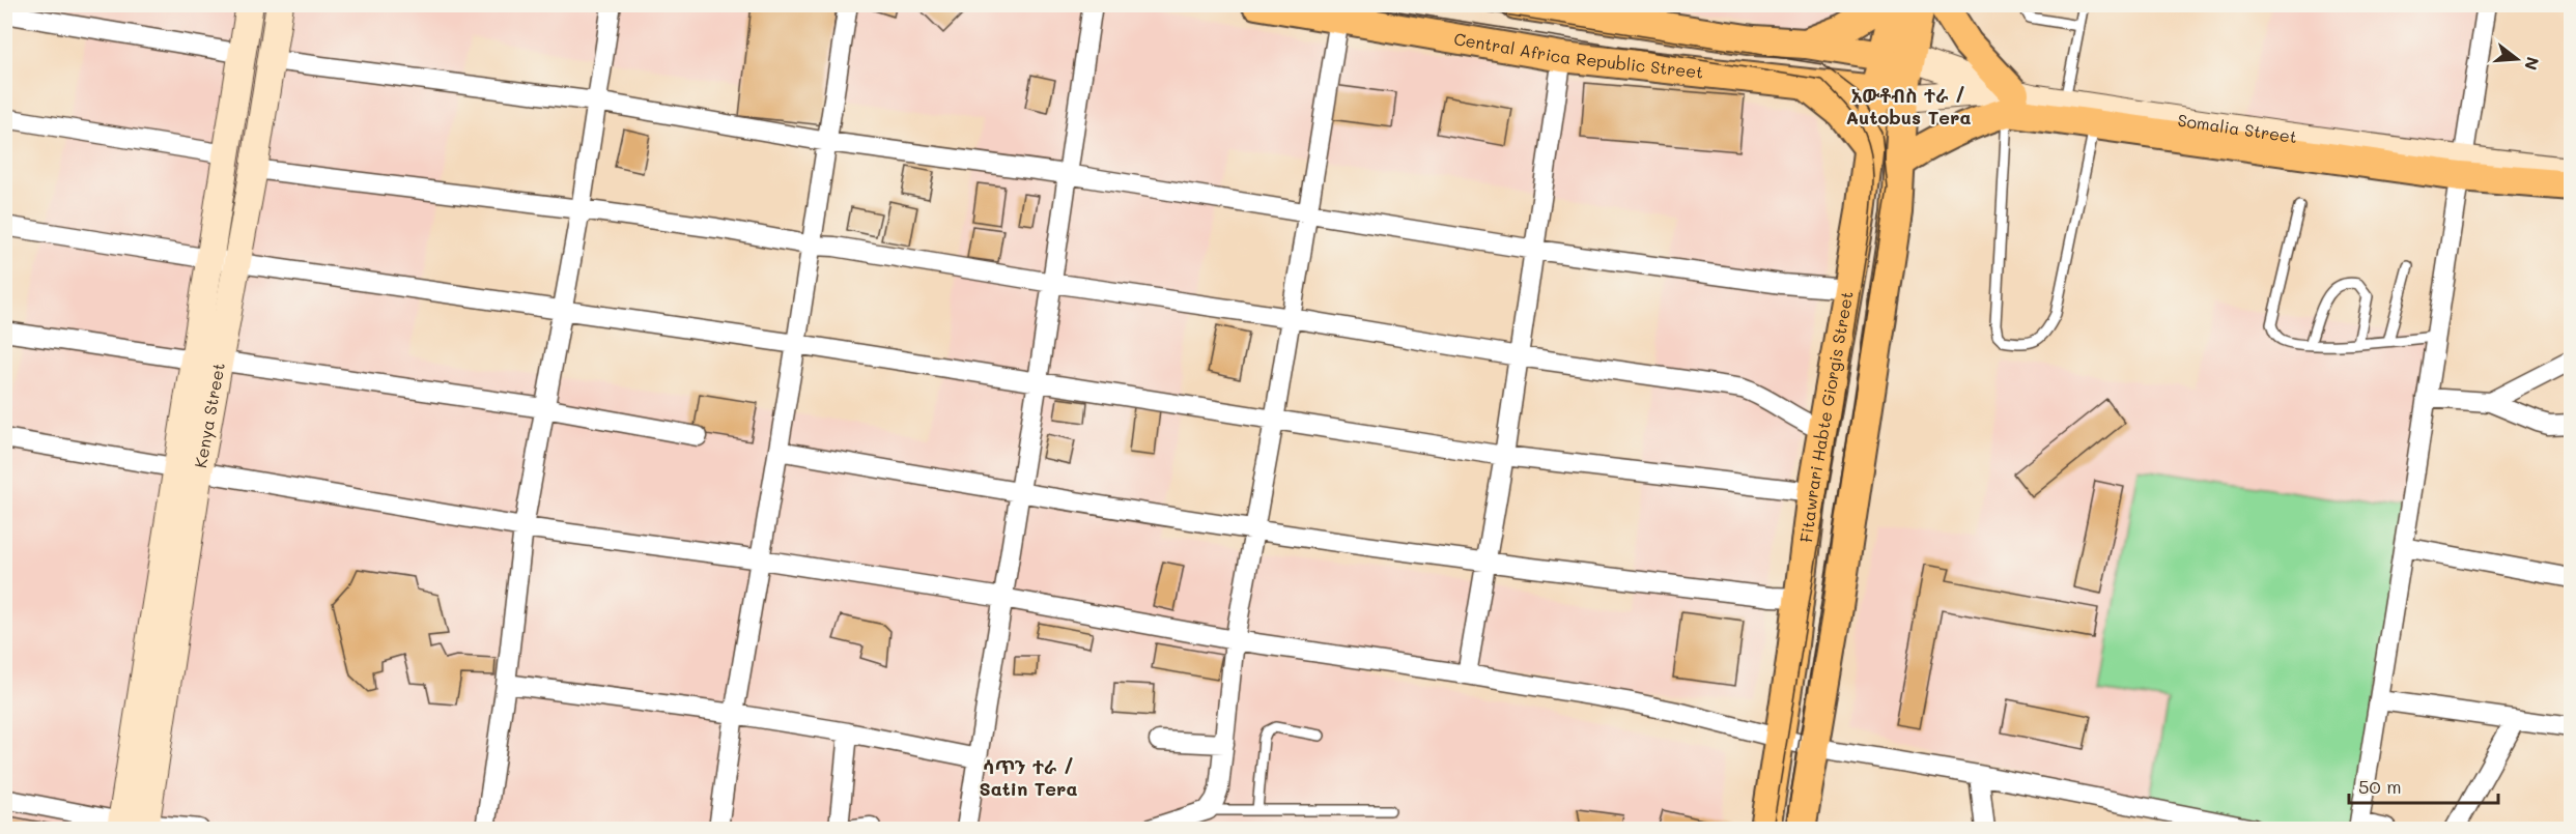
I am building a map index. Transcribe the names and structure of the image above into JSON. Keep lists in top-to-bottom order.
{
  "streets": {
    "main road": [
      "Central Africa Republic Street",
      "Somalia Street",
      "Kenya Street",
      "Fitawrari Habte Giorgis Street"
    ]
  },
  "crossings": [
    ["Central Africa Republic Street", "Fitawrari Habte Giorgis Street"],
    ["Somalia Street", "Fitawrari Habte Giorgis Street"]
  ],
  "districts": ["አውቶብስ ተራ / Autobus Tera", "ሳጥን ተራ / Satin Tera"],
  "scale_bar": "50 m",
  "north": "right"
}
